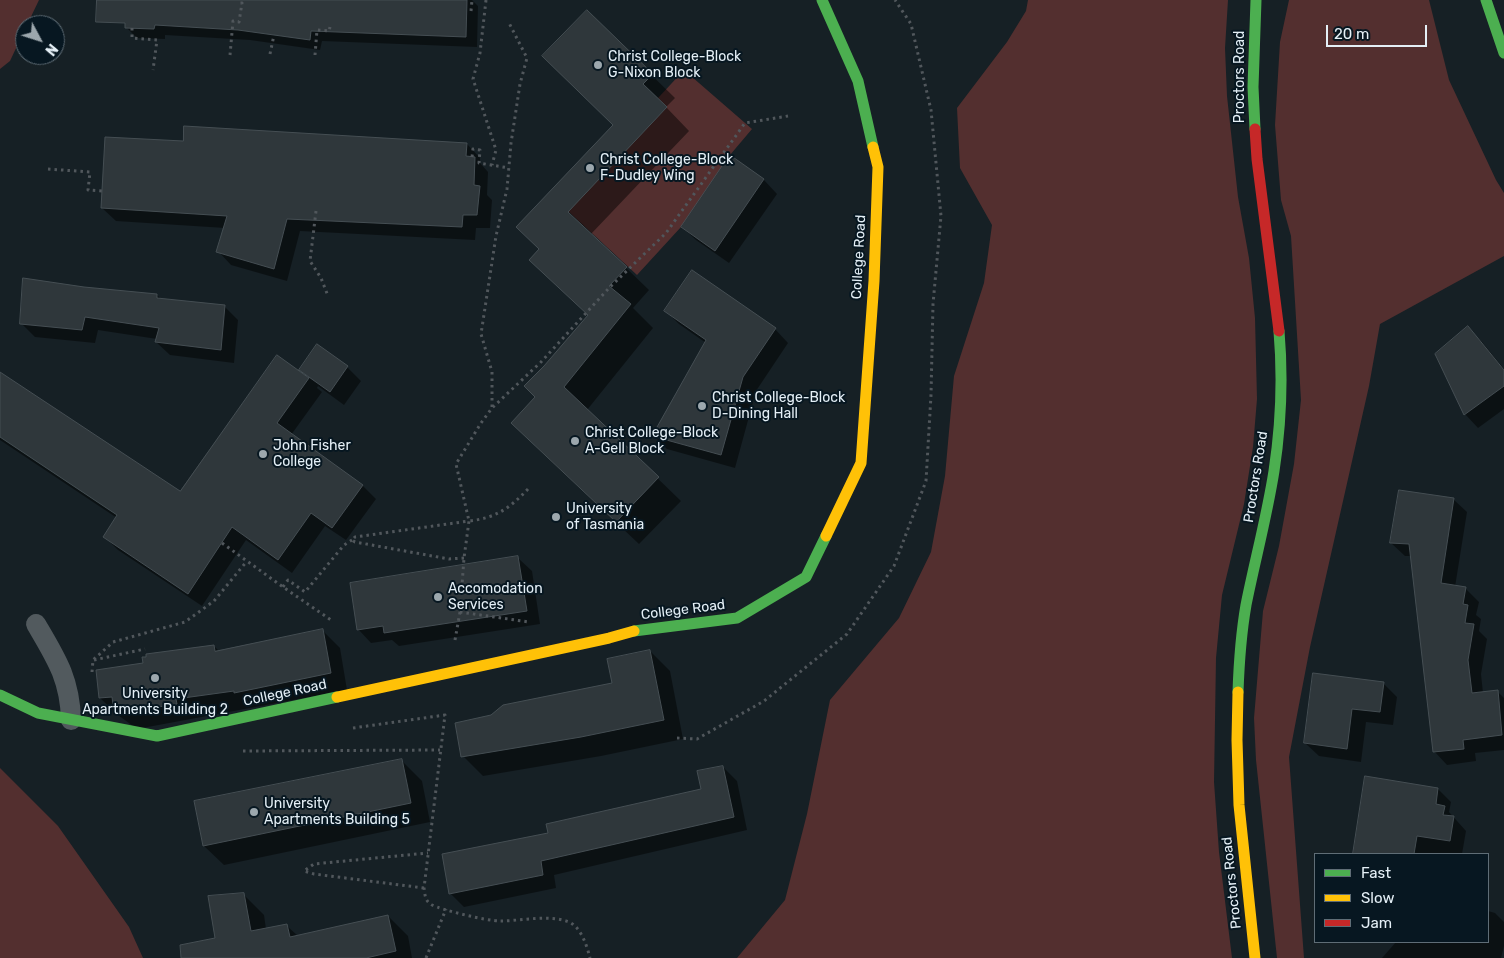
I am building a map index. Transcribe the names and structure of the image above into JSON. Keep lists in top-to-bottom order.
{
  "streets": {
    "main road": ["Proctors Road", "College Road"]
  },
  "places": [
    "Christ College-Block G-Nixon Block",
    "Christ College-Block F-Dudley Wing",
    "Christ College-Block D-Dining Hall",
    "Christ College-Block A-Gell Block",
    "John Fisher College",
    "University of Tasmania",
    "Accomodation Services",
    "University Apartments Building 2",
    "University Apartments Building 5"
  ],
  "legend": ["Fast", "Slow", "Jam"],
  "scale_bar": "20 m",
  "north": "bottom right"
}
